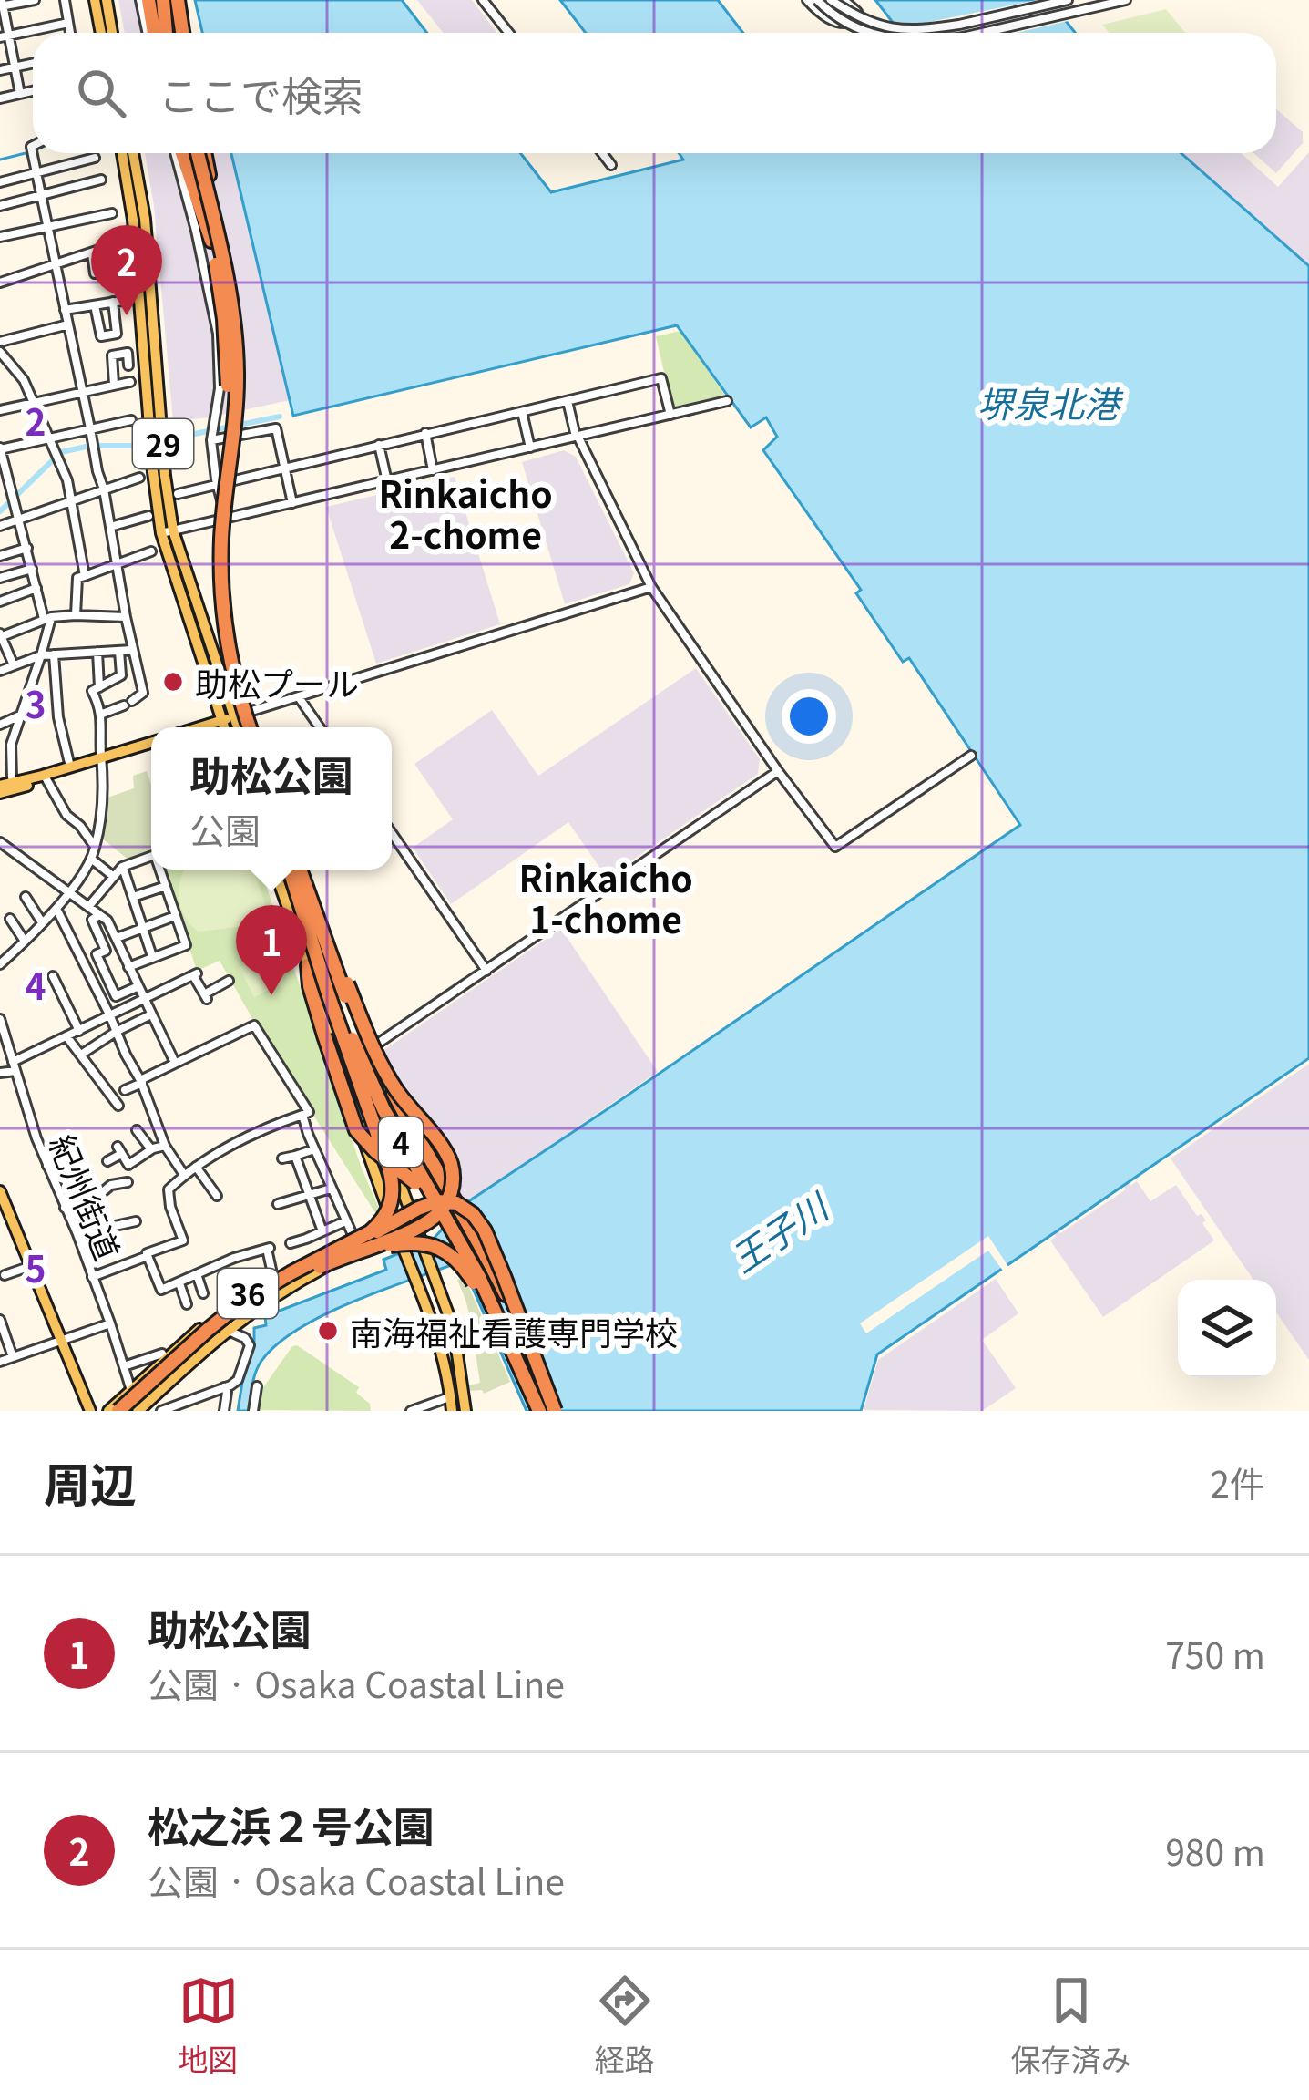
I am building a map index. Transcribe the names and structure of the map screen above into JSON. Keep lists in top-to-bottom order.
{
  "streets": {
    "highway": ["4"],
    "main road": ["29", "36"],
    "street": ["紀州街道"]
  },
  "crossings": [
    ["紀州街道", "36"]
  ],
  "districts": ["Rinkaicho 2-chome", "Rinkaicho 1-chome"],
  "water": ["堺泉北港", "王子川"],
  "places": ["助松プール", "南海福祉看護専門学校"],
  "page": {
    "search": "ここで検索",
    "pins": ["2", "1"],
    "popup": ["助松公園", "公園"],
    "heading": ["周辺", "2件"],
    "list": [
      {
        "mark": "1",
        "name": "助松公園",
        "note": "公園 · Osaka Coastal Line",
        "value": "750 m"
      },
      {
        "mark": "2",
        "name": "松之浜２号公園",
        "note": "公園 · Osaka Coastal Line",
        "value": "980 m"
      }
    ],
    "nav": ["地図", "経路", "保存済み"]
  },
  "grid": {
    "rows": [
      "2",
      "3",
      "4",
      "5"
    ]
  }
}
